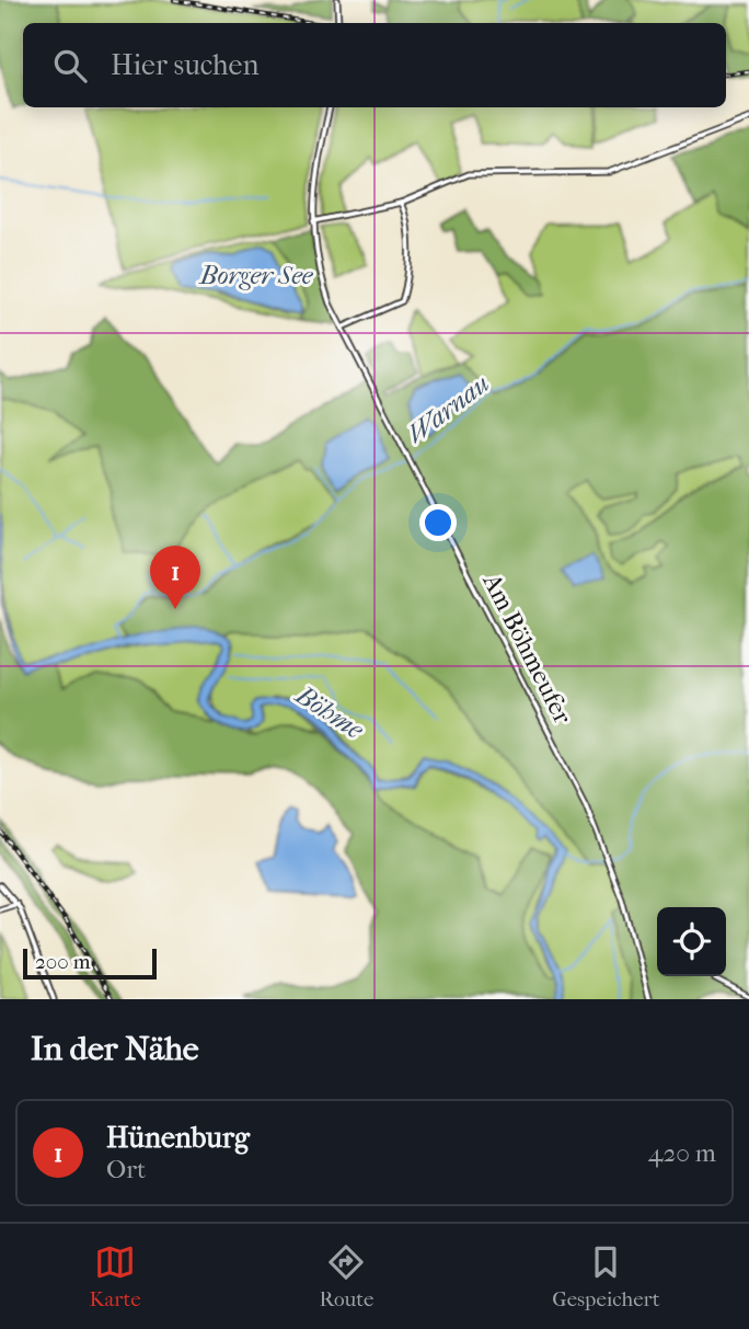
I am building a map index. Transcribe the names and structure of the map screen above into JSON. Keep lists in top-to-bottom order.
{
  "streets": {
    "street": ["Am Böhmeufer"]
  },
  "water": ["Borger See", "Warnau", "Böhme"],
  "scale_bar": "200 m",
  "page": {
    "search": "Hier suchen",
    "pins": "1",
    "scale": "200 m",
    "heading": "In der Nähe",
    "list": [
      {
        "mark": "1",
        "name": "Hünenburg",
        "note": "Ort",
        "value": "420 m"
      }
    ],
    "nav": ["Karte", "Route", "Gespeichert"]
  }
}
